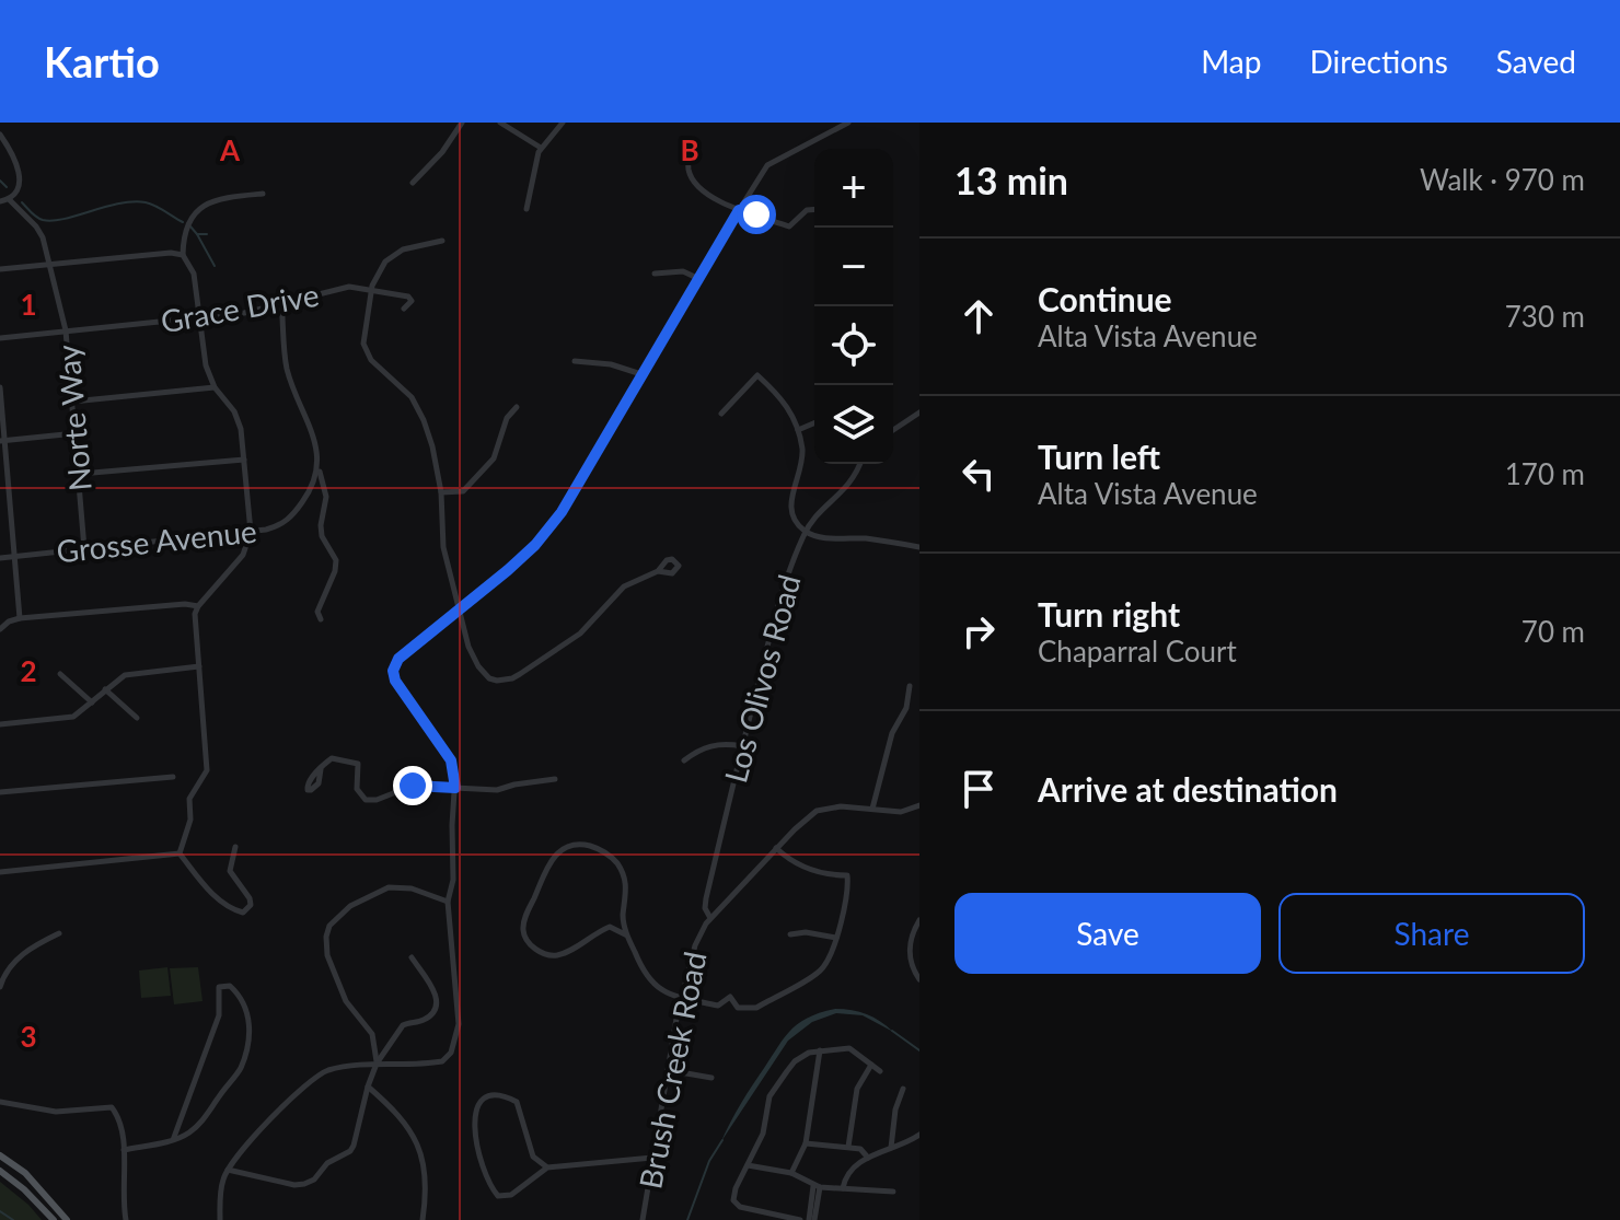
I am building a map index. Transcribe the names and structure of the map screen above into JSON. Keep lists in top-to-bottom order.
{
  "streets": {
    "street": [
      "Grace Drive",
      "Norte Way",
      "Grosse Avenue",
      "Los Olivos Road",
      "Brush Creek Road"
    ]
  },
  "crossings": [
    ["Grace Drive", "Norte Way"],
    ["Norte Way", "Grosse Avenue"],
    ["Los Olivos Road", "Brush Creek Road"]
  ],
  "page": {
    "header": "Kartio",
    "nav": ["Map", "Directions", "Saved"],
    "heading": ["13 min", "Walk · 970 m"],
    "map_buttons": ["+", "−"],
    "list": [
      ["Continue", "Alta Vista Avenue", "730 m"],
      ["Turn left", "Alta Vista Avenue", "170 m"],
      ["Turn right", "Chaparral Court", "70 m"],
      "Arrive at destination"
    ],
    "buttons": ["Save", "Share"]
  },
  "grid": {
    "columns": ["A", "B"],
    "rows": ["1", "2", "3"]
  }
}
